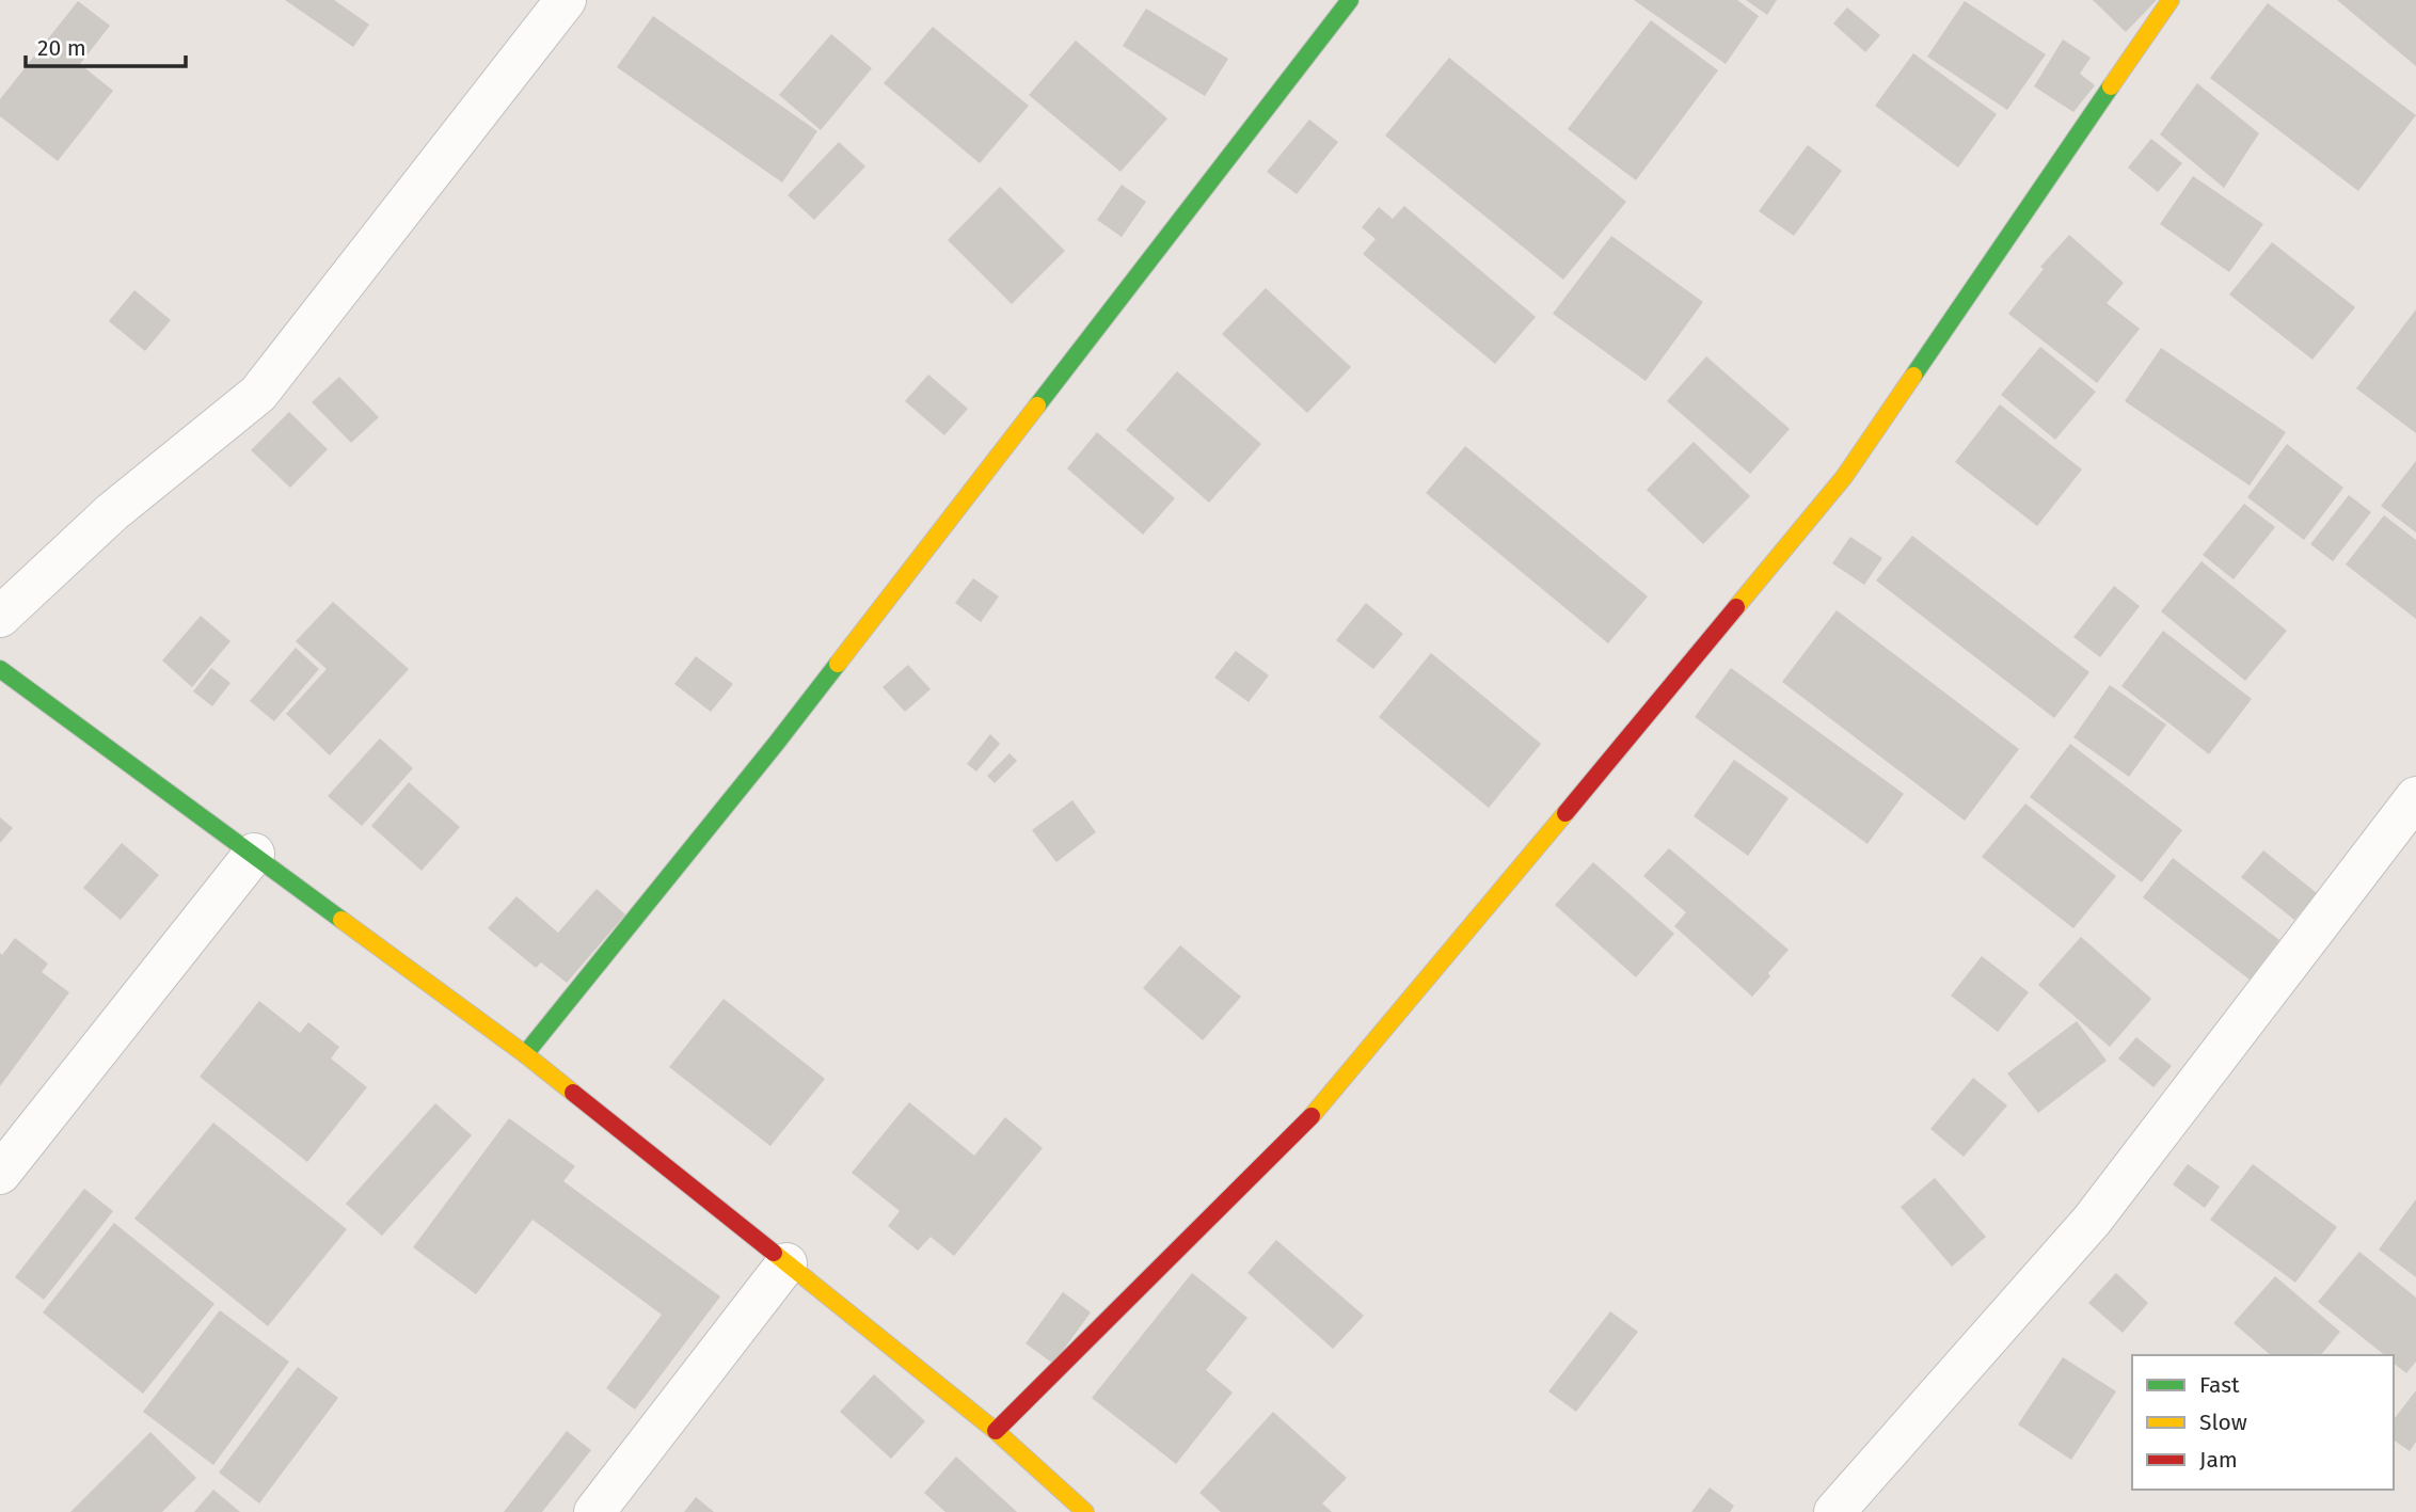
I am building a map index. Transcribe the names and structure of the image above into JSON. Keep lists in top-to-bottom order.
{
  "legend": ["Fast", "Slow", "Jam"],
  "scale_bar": "20 m"
}
